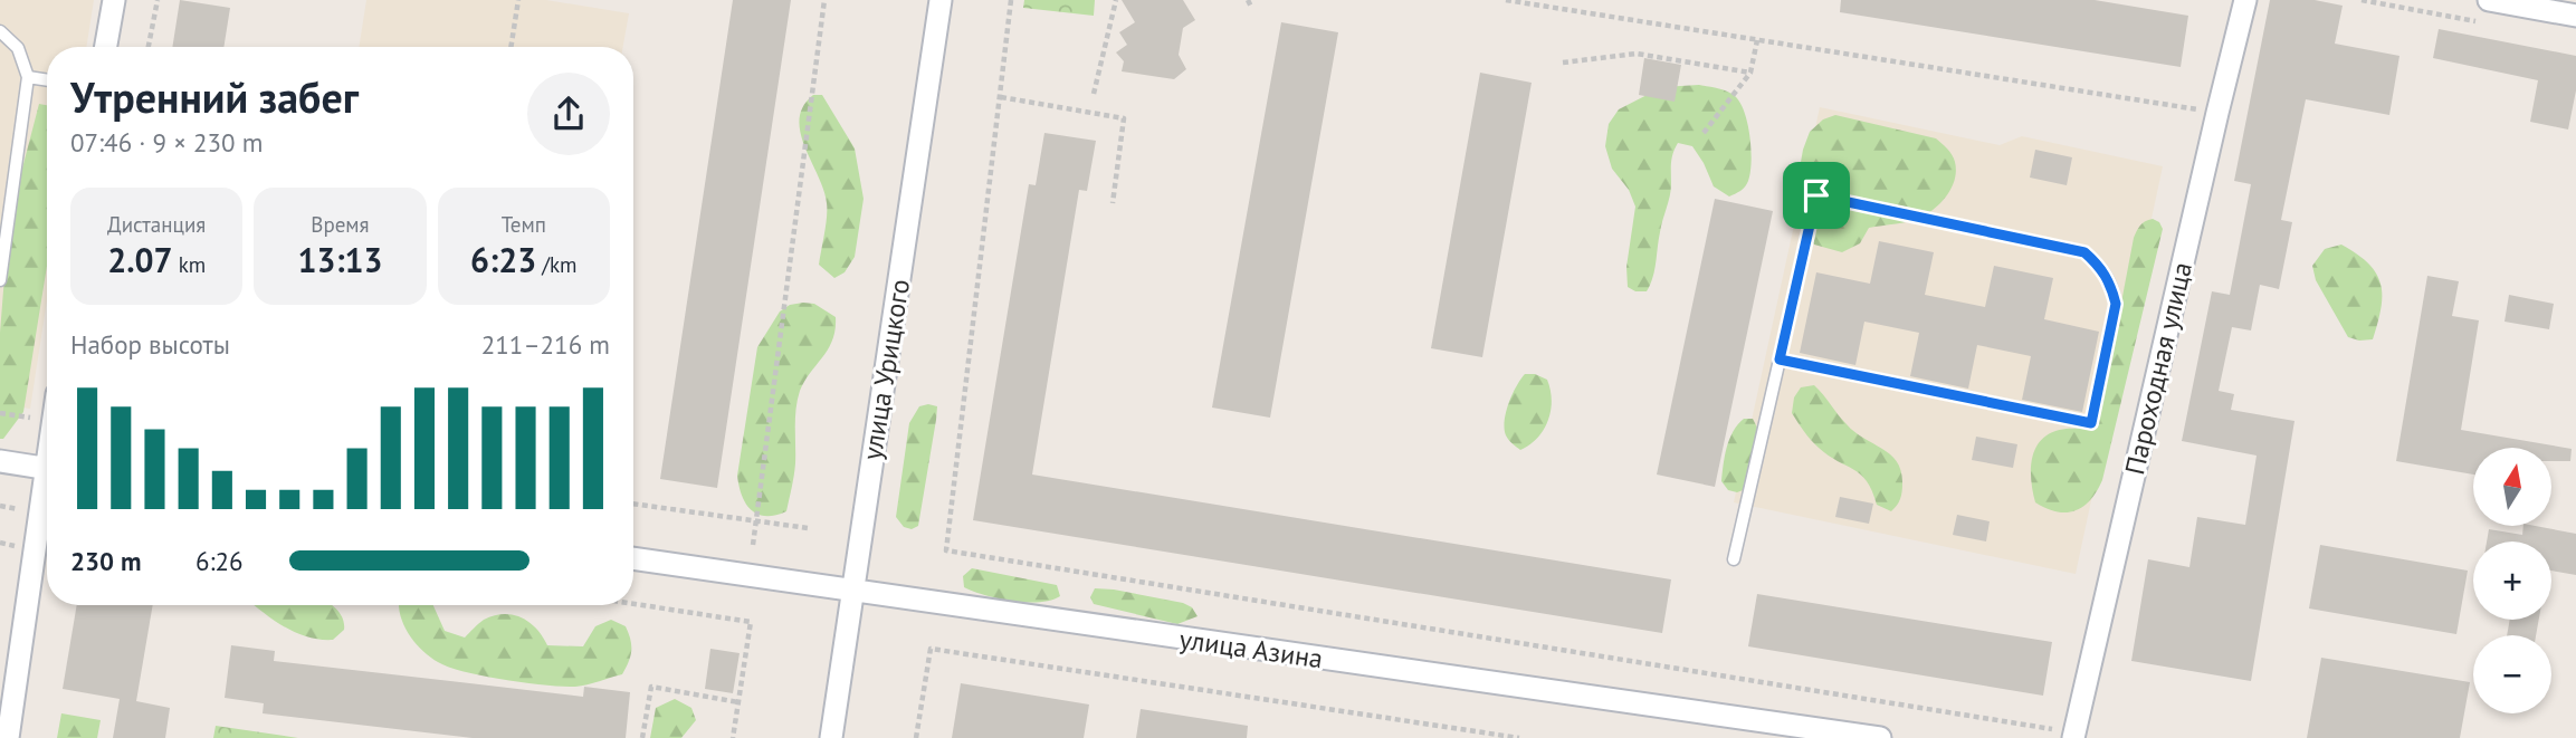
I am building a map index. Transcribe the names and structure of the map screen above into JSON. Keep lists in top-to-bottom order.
{
  "streets": {
    "street": ["Пароходная улица", "улица Урицкого", "улица Азина"]
  },
  "crossings": [
    ["улица Урицкого", "улица Азина"]
  ],
  "north": "top",
  "page": {
    "heading": ["Утренний забег", "07:46 · 9 × 230 m"],
    "stats": [
      ["Дистанция", "2.07 km"],
      ["Время", "13:13"],
      ["Темп", "6:23 /km"]
    ],
    "chart": ["Набор высоты", "211–216 m"],
    "map_buttons": ["+", "−"],
    "list": [
      {
        "name": "230 m",
        "note": "6:26"
      }
    ]
  }
}
